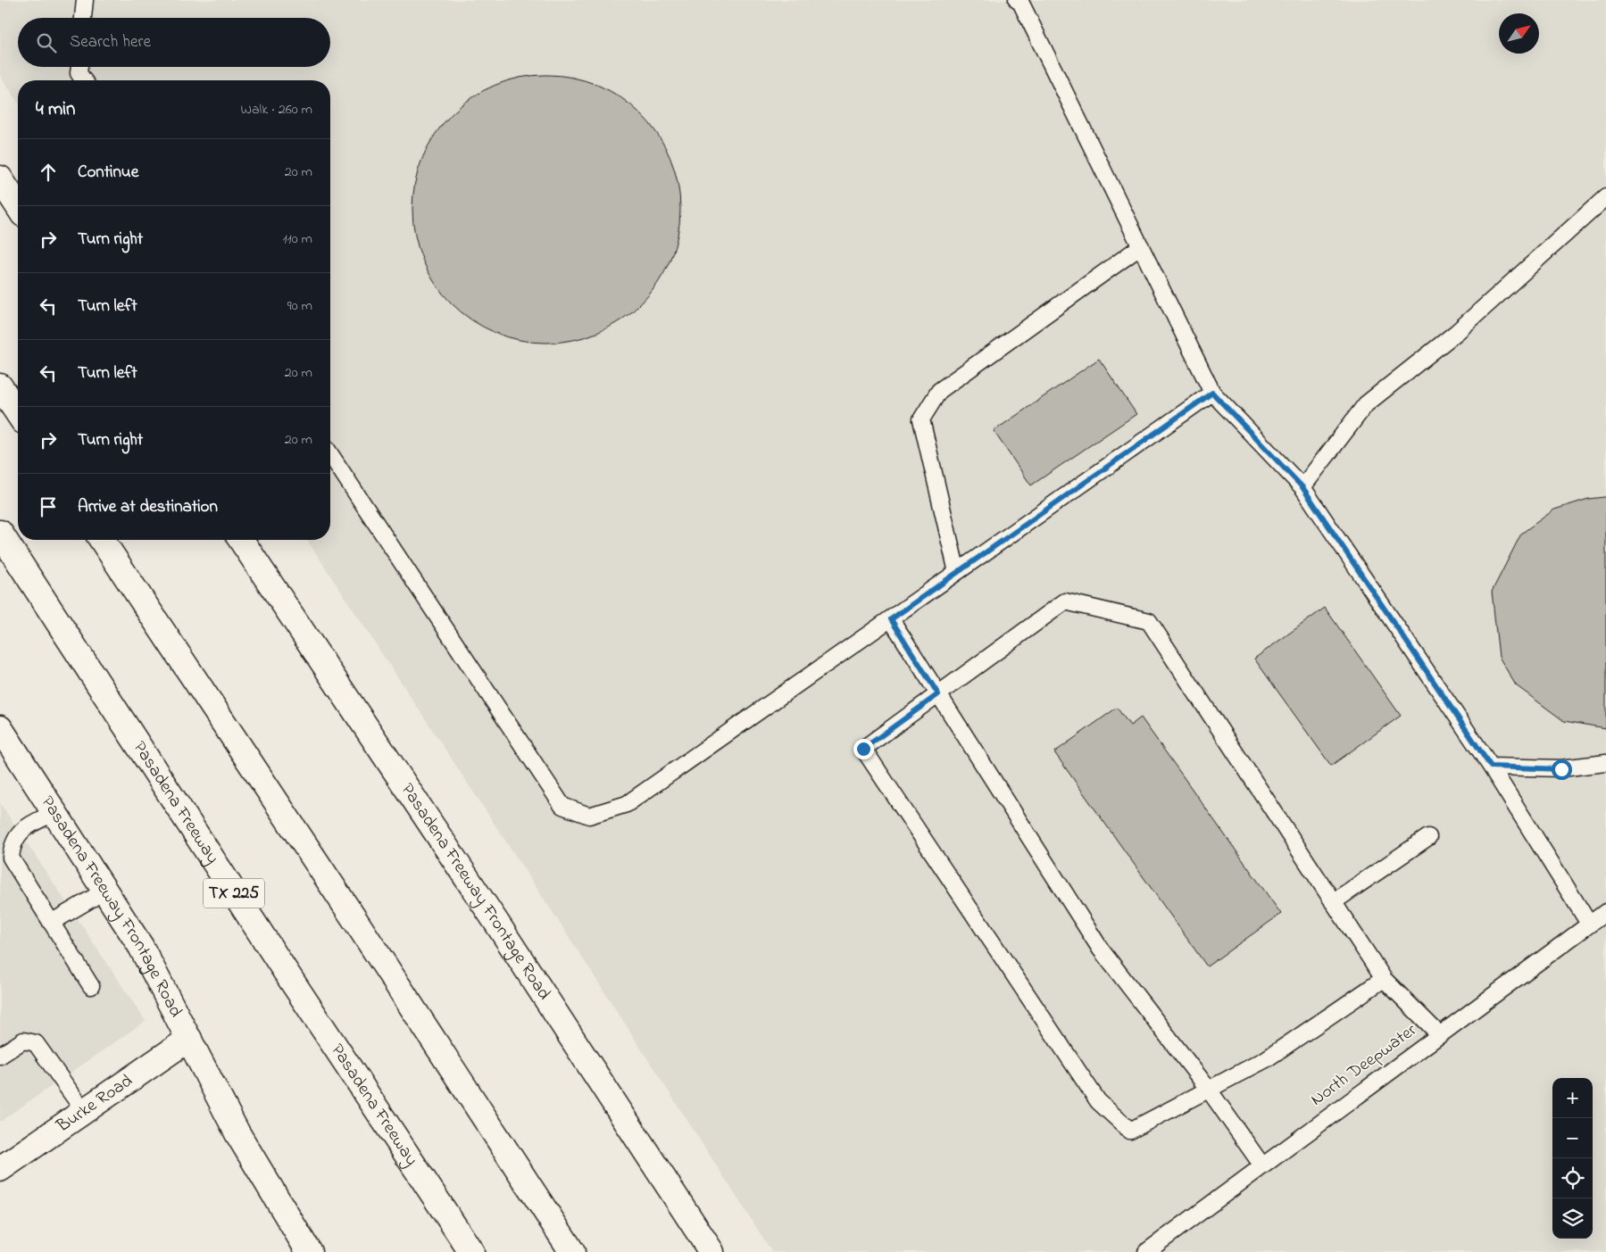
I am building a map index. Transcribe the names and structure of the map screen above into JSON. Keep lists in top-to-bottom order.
{
  "streets": {
    "main road": [
      "Pasadena Freeway",
      "Pasadena Freeway Frontage Road",
      "TX 225",
      "Burke Road"
    ],
    "lane": ["North Deepwater"]
  },
  "crossings": [
    ["Pasadena Freeway Frontage Road", "Burke Road"]
  ],
  "north": "top right",
  "page": {
    "search": "Search here",
    "heading": ["4 min", "Walk · 260 m"],
    "list": [
      ["Continue", "20 m"],
      ["Turn right", "110 m"],
      ["Turn left", "90 m"],
      ["Turn left", "20 m"],
      ["Turn right", "20 m"],
      "Arrive at destination"
    ],
    "map_buttons": ["+", "−"]
  }
}
